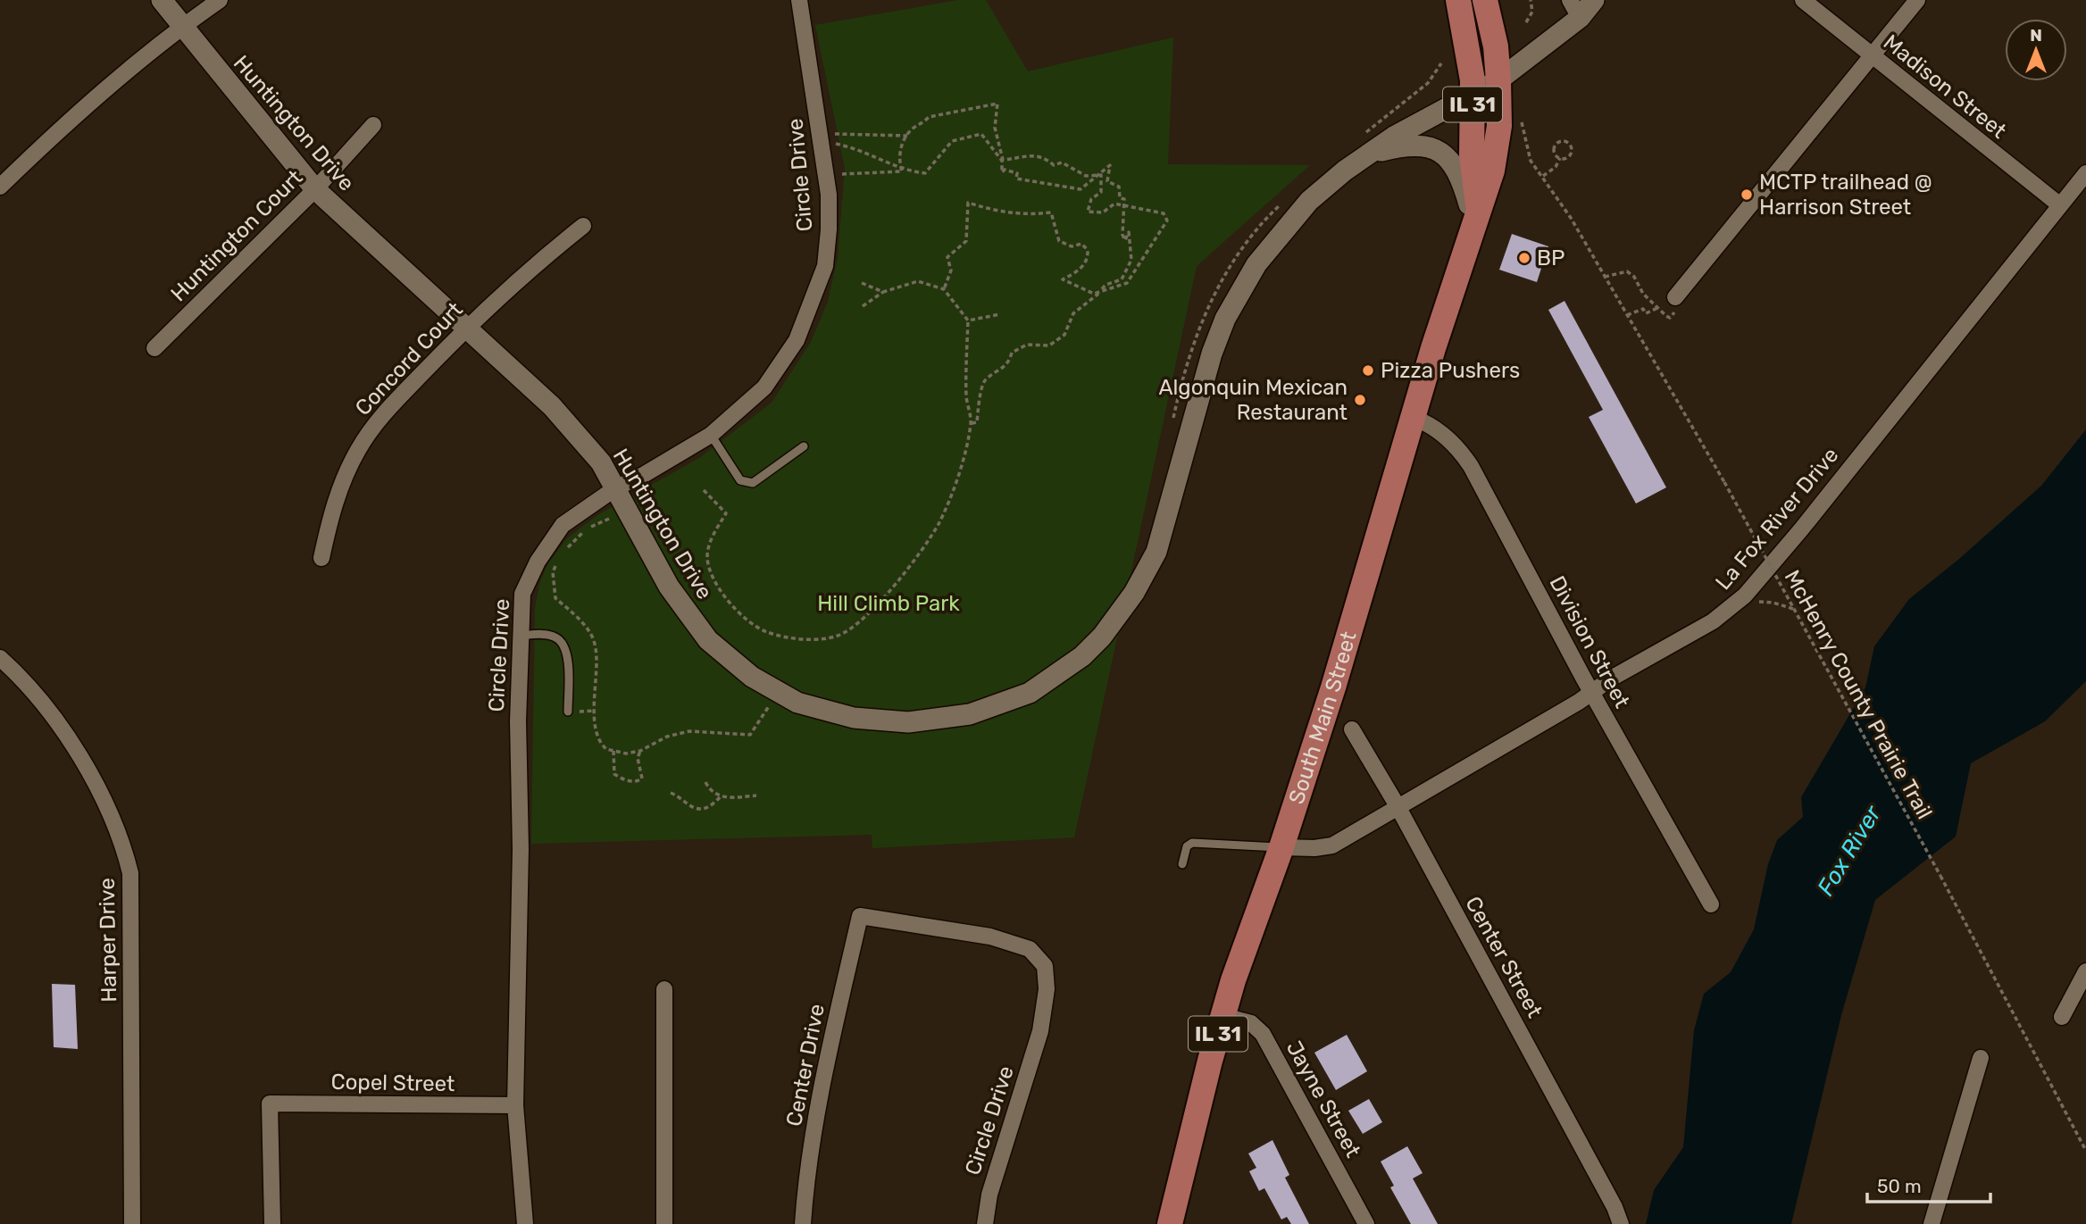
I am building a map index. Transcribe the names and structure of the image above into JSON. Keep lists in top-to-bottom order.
{
  "streets": {
    "main road": ["IL 31", "South Main Street"],
    "street": [
      "Madison Street",
      "Huntington Drive",
      "Circle Drive",
      "Huntington Court",
      "Concord Court",
      "La Fox River Drive",
      "Division Street",
      "Harper Drive",
      "Center Street",
      "Center Drive",
      "Copel Street",
      "Jayne Street"
    ],
    "path": ["McHenry County Prairie Trail"]
  },
  "crossings": [
    ["Madison Street", "La Fox River Drive"],
    ["IL 31", "Huntington Drive"],
    ["IL 31", "South Main Street"],
    ["Huntington Drive", "Circle Drive"],
    ["Huntington Drive", "Huntington Court"],
    ["Huntington Drive", "Concord Court"],
    ["Circle Drive", "Center Drive"],
    ["Circle Drive", "Copel Street"],
    ["La Fox River Drive", "Division Street"],
    ["La Fox River Drive", "South Main Street"],
    ["La Fox River Drive", "Center Street"],
    ["Division Street", "South Main Street"],
    ["South Main Street", "Jayne Street"]
  ],
  "water": ["Fox River"],
  "parks": ["Hill Climb Park"],
  "places": [
    "MCTP trailhead @ Harrison Street",
    "BP",
    "Pizza Pushers",
    "Algonquin Mexican Restaurant"
  ],
  "scale_bar": "50 m",
  "north": "top"
}
